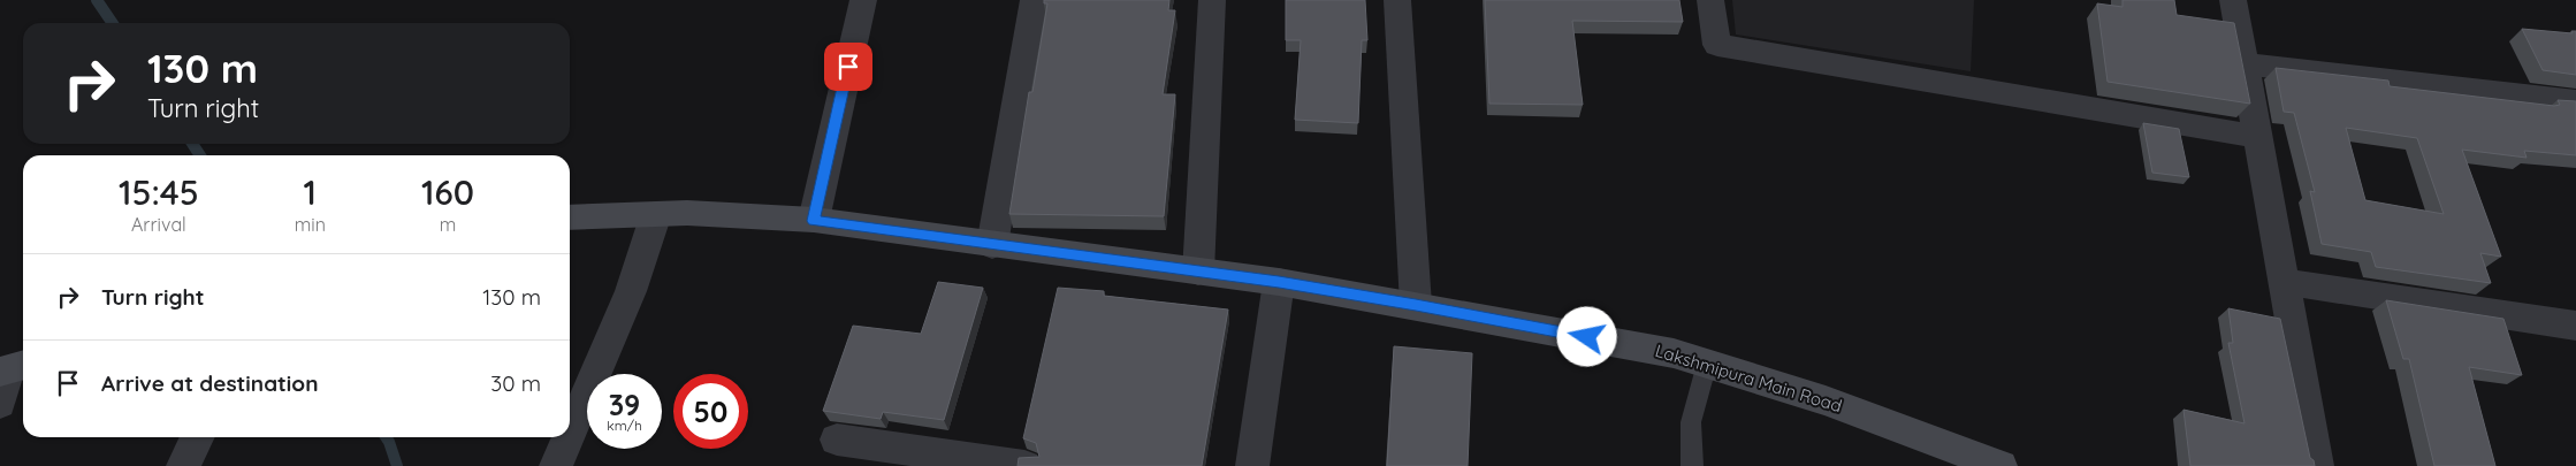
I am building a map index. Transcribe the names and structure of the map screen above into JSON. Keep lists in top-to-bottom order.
{
  "streets": {
    "main road": ["Lakshmipura Main Road"]
  },
  "page": {
    "turn": ["130 m", "Turn right"],
    "eta": [
      "15:45",
      "Arrival",
      "1",
      "min",
      "160",
      "m"
    ],
    "list": [
      {
        "name": "Turn right",
        "value": "130 m"
      },
      {
        "name": "Arrive at destination",
        "value": "30 m"
      }
    ],
    "speed": "39 km/h",
    "limit": "50"
  }
}
